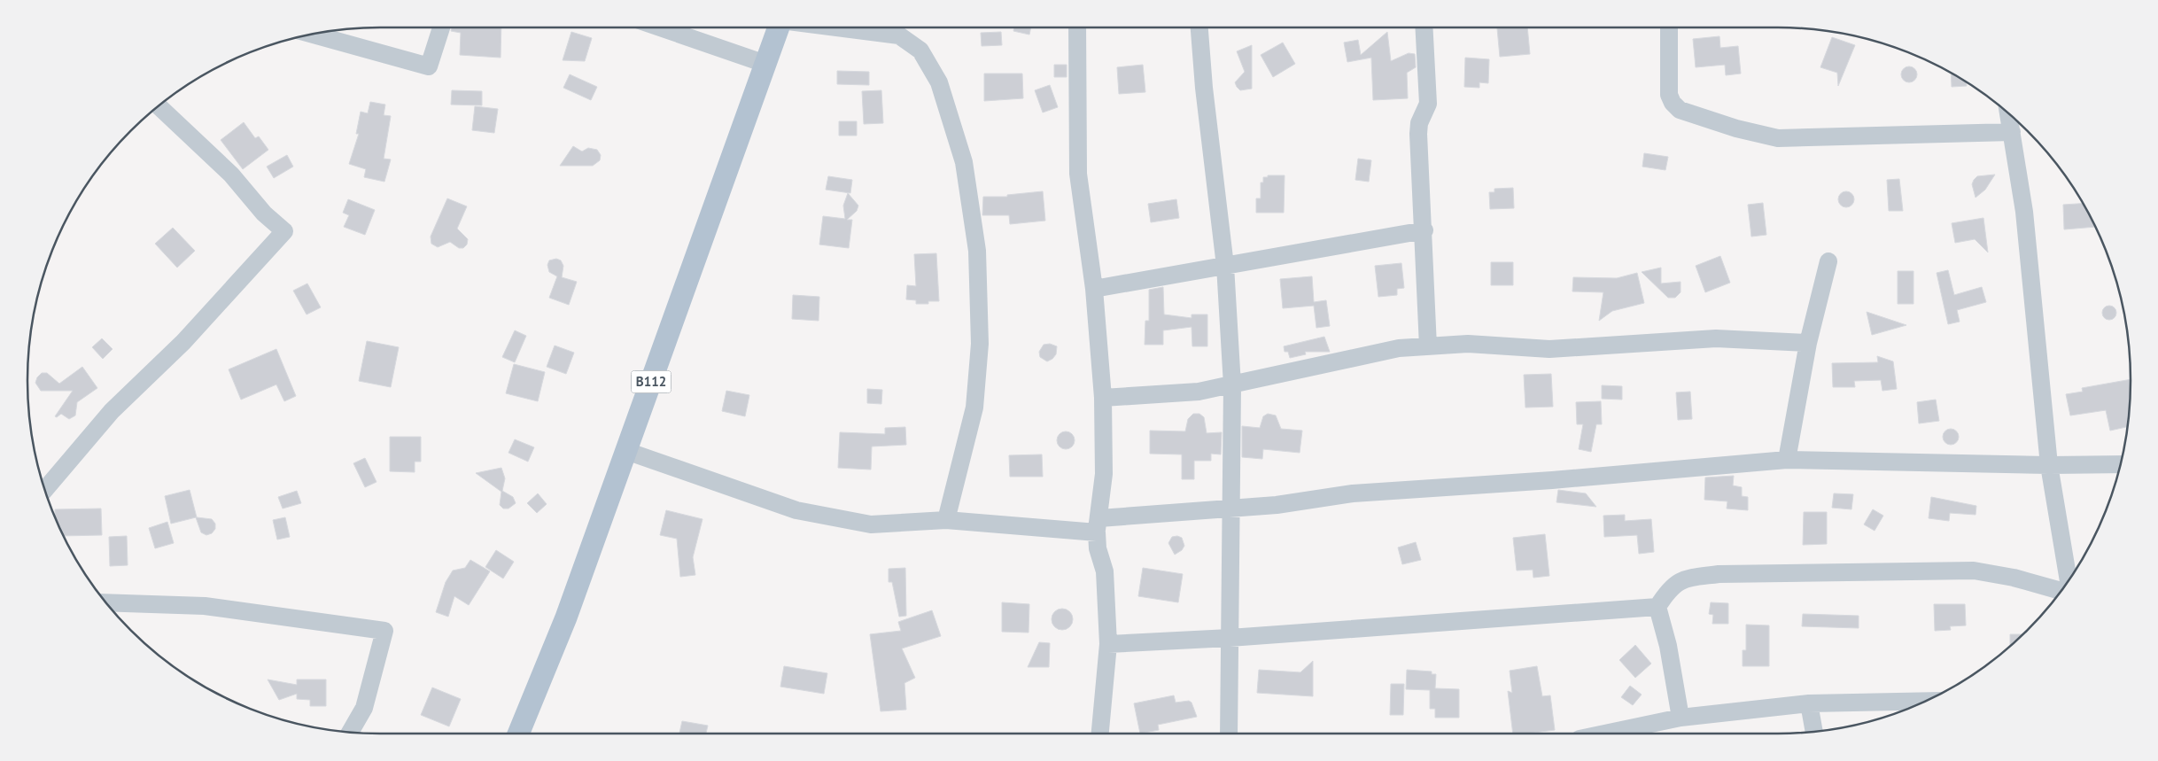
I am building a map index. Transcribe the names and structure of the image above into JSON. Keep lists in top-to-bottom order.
{
  "streets": {
    "main road": ["B112"]
  }
}
